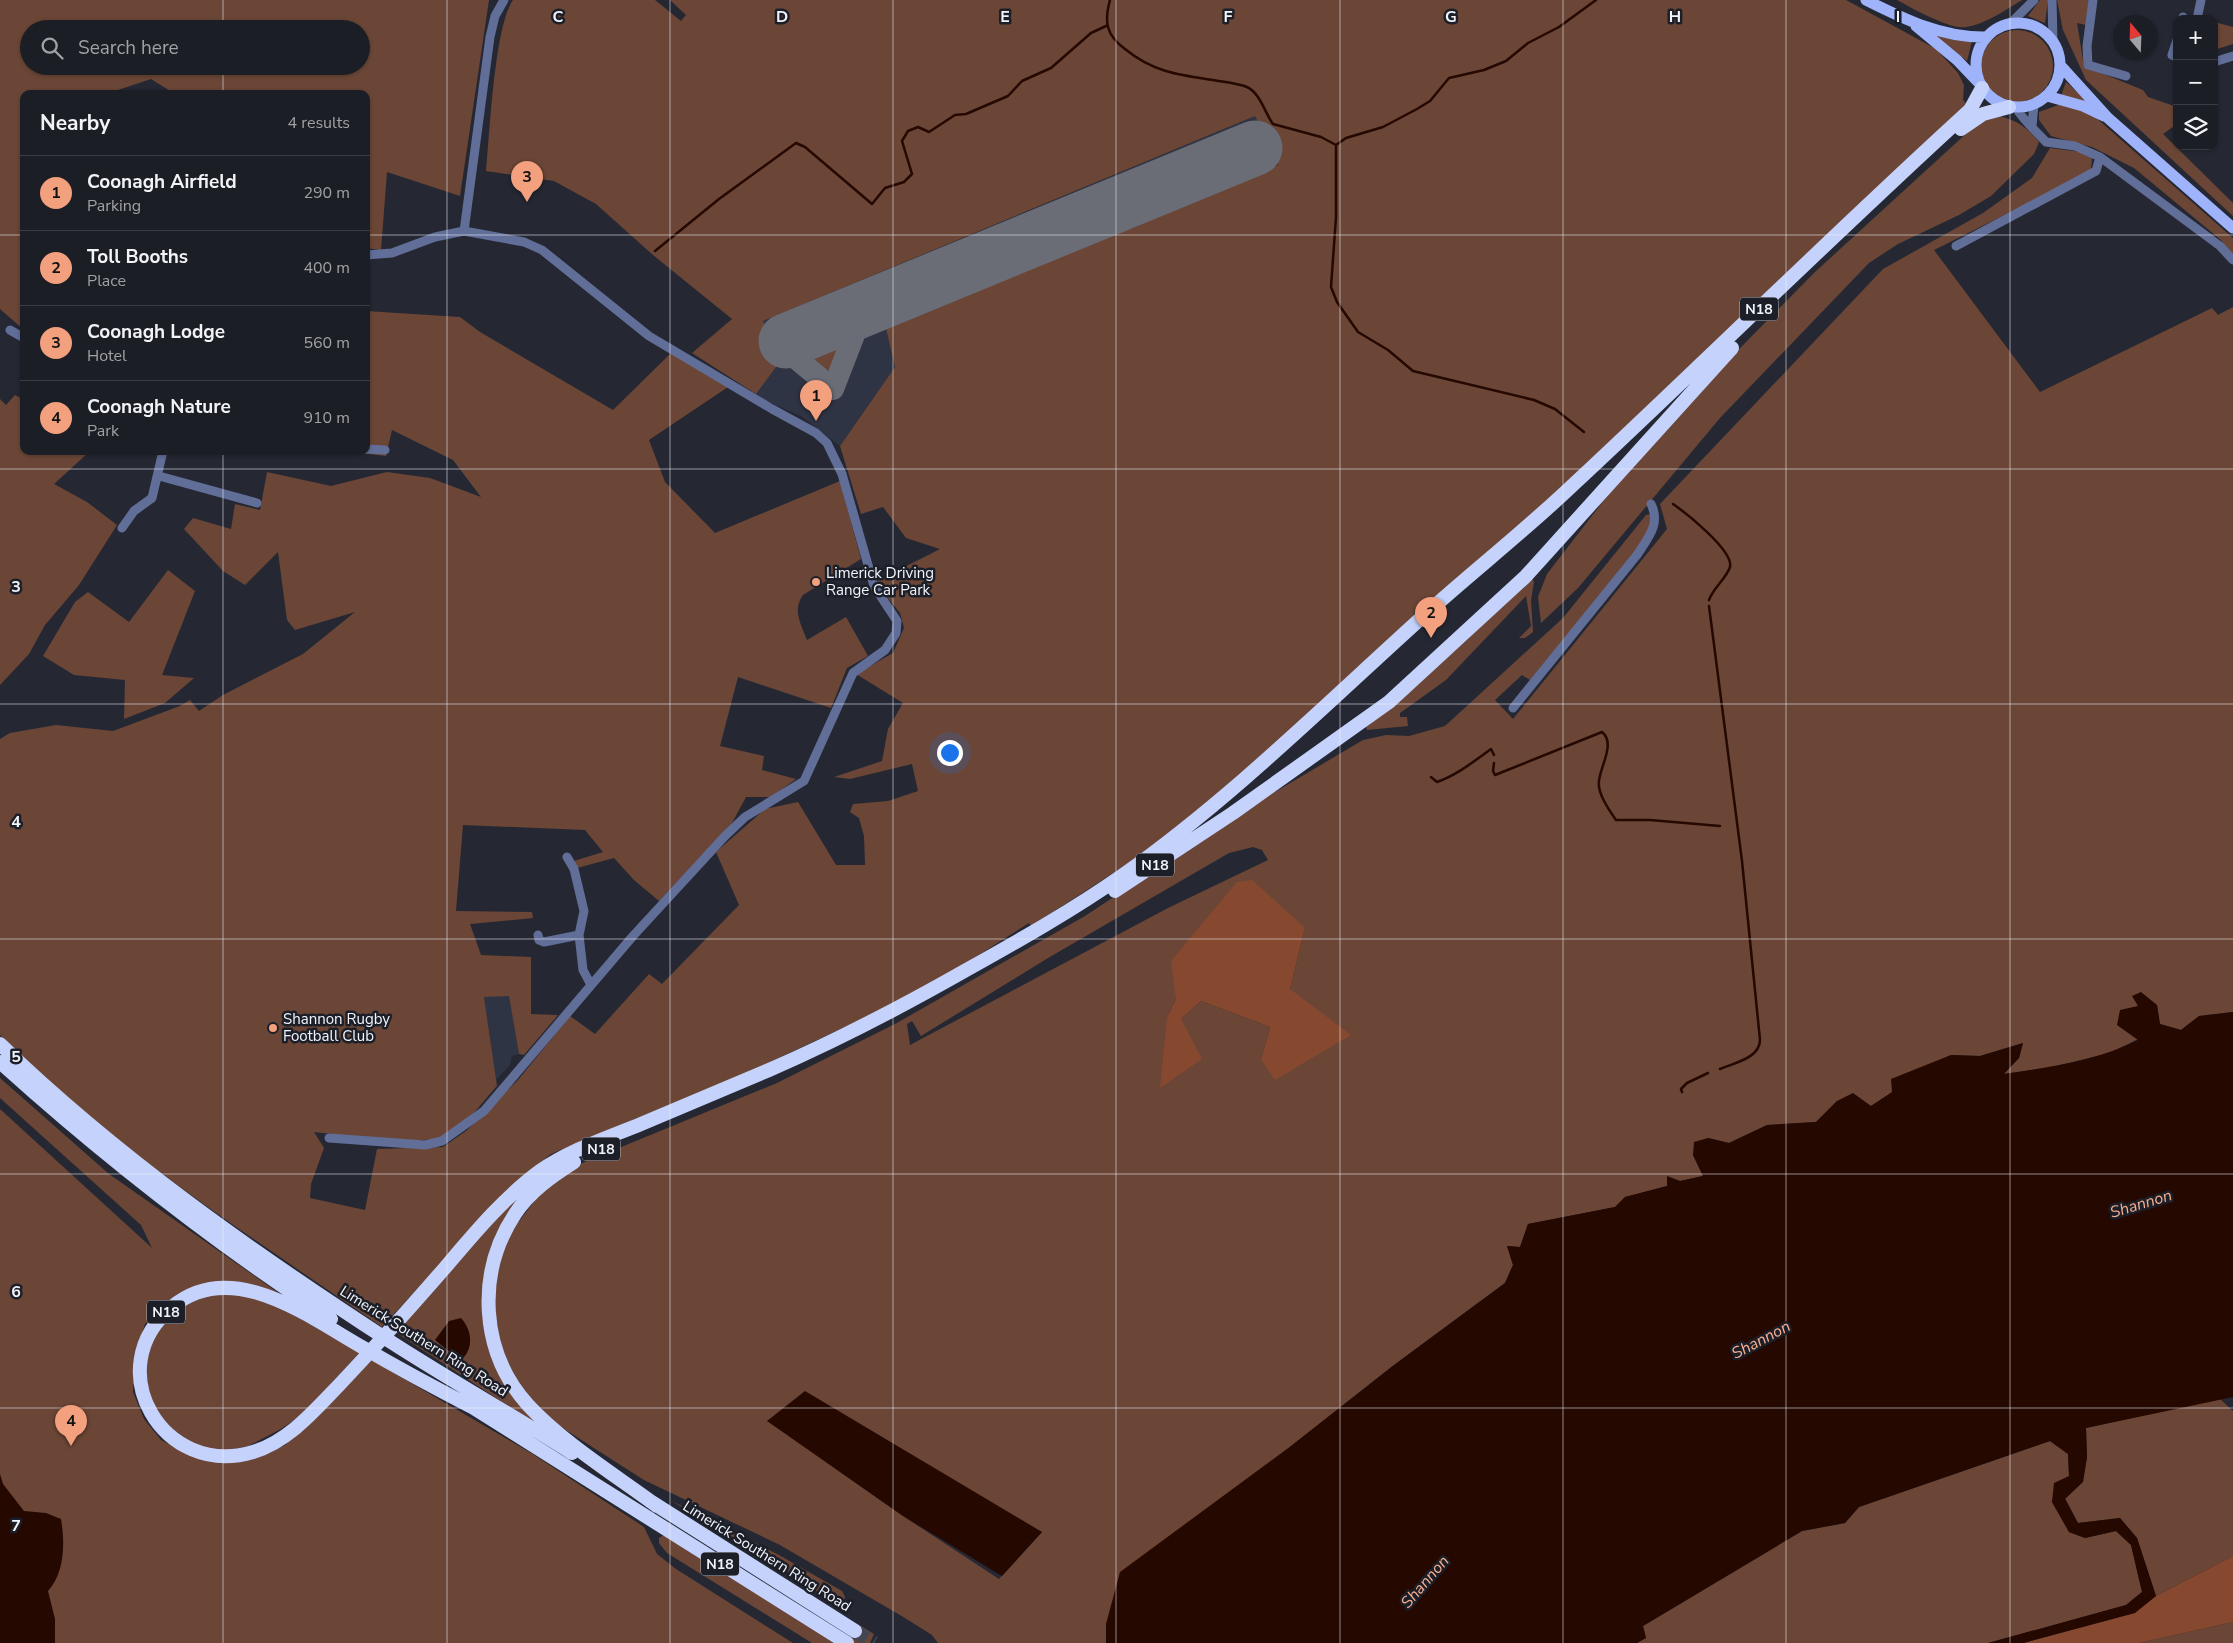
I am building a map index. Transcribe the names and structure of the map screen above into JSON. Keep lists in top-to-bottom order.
{
  "streets": {
    "highway": ["N18", "Limerick Southern Ring Road"]
  },
  "crossings": [
    ["N18", "Limerick Southern Ring Road"]
  ],
  "water": ["Shannon"],
  "places": ["Limerick Driving Range Car Park", "Shannon Rugby Football Club"],
  "north": "top",
  "page": {
    "map_buttons": ["+", "−"],
    "search": "Search here",
    "heading": ["Nearby", "4 results"],
    "list": [
      {
        "mark": "1",
        "name": "Coonagh Airfield",
        "note": "Parking",
        "value": "290 m"
      },
      {
        "mark": "2",
        "name": "Toll Booths",
        "note": "Place",
        "value": "400 m"
      },
      {
        "mark": "3",
        "name": "Coonagh Lodge",
        "note": "Hotel",
        "value": "560 m"
      },
      {
        "mark": "4",
        "name": "Coonagh Nature",
        "note": "Park",
        "value": "910 m"
      }
    ],
    "pins": [
      "3",
      "1",
      "2",
      "4"
    ]
  },
  "grid": {
    "columns": [
      "C",
      "D",
      "E",
      "F",
      "G",
      "H",
      "I"
    ],
    "rows": [
      "3",
      "4",
      "5",
      "6",
      "7"
    ]
  }
}
